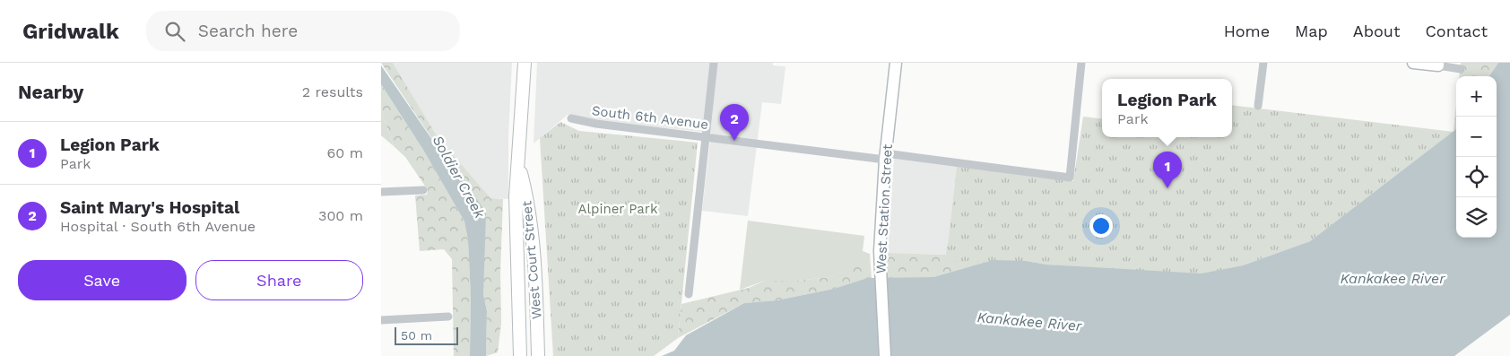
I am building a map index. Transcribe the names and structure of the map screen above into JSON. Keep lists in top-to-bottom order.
{
  "streets": {
    "main road": ["West Station Street", "West Court Street"],
    "street": ["South 6th Avenue"]
  },
  "crossings": [
    ["South 6th Avenue", "West Station Street"]
  ],
  "water": ["Soldier Creek", "Kankakee River"],
  "parks": ["Alpiner Park"],
  "scale_bar": "50 m",
  "page": {
    "header": "Gridwalk",
    "search": "Search here",
    "nav": [
      "Home",
      "Map",
      "About",
      "Contact"
    ],
    "heading": ["Nearby", "2 results"],
    "map_buttons": ["+", "−"],
    "popup": ["Legion Park", "Park"],
    "pins": ["2", "1"],
    "list": [
      {
        "mark": "1",
        "name": "Legion Park",
        "note": "Park",
        "value": "60 m"
      },
      {
        "mark": "2",
        "name": "Saint Mary's Hospital",
        "note": "Hospital · South 6th Avenue",
        "value": "300 m"
      }
    ],
    "buttons": ["Save", "Share"],
    "scale": "50 m"
  }
}
